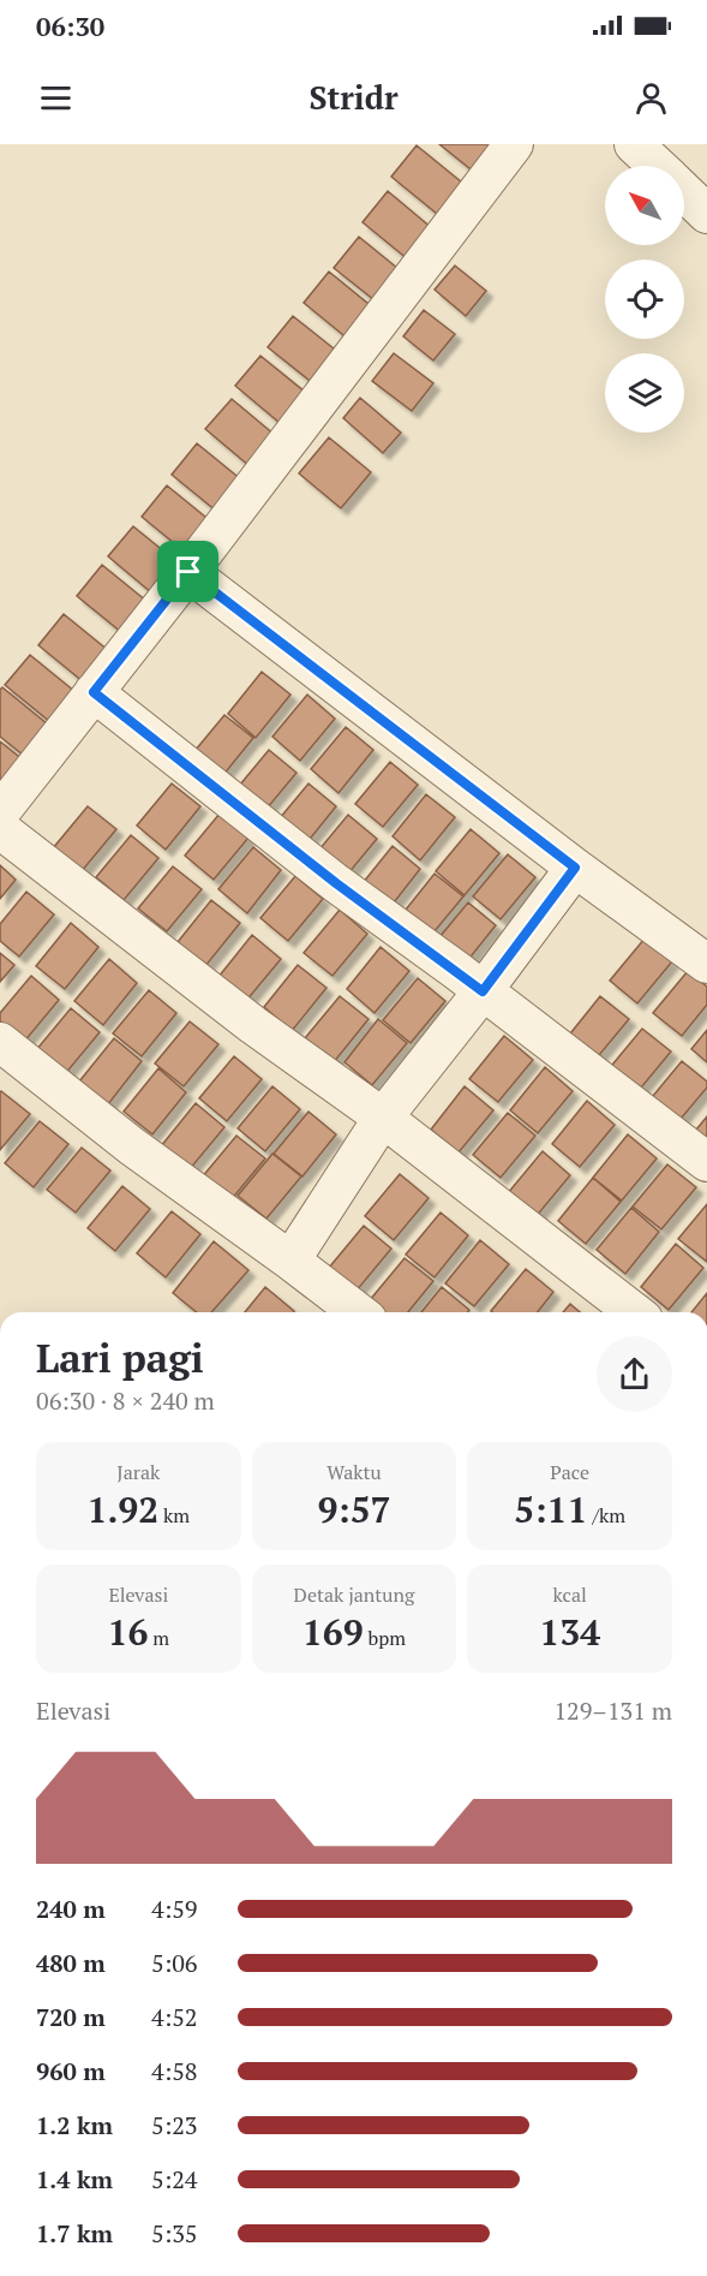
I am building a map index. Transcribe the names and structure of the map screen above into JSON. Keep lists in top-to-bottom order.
{
  "north": "top left",
  "page": {
    "status": "06:30",
    "header": "Stridr",
    "heading": ["Lari pagi", "06:30 · 8 × 240 m"],
    "stats": [
      ["Jarak", "1.92 km"],
      ["Waktu", "9:57"],
      ["Pace", "5:11 /km"],
      ["Elevasi", "16 m"],
      ["Detak jantung", "169 bpm"],
      ["kcal", "134"]
    ],
    "chart": ["Elevasi", "129–131 m"],
    "list": [
      {
        "name": "240 m",
        "note": "4:59"
      },
      {
        "name": "480 m",
        "note": "5:06"
      },
      {
        "name": "720 m",
        "note": "4:52"
      },
      {
        "name": "960 m",
        "note": "4:58"
      },
      {
        "name": "1.2 km",
        "note": "5:23"
      },
      {
        "name": "1.4 km",
        "note": "5:24"
      },
      {
        "name": "1.7 km",
        "note": "5:35"
      }
    ]
  }
}
